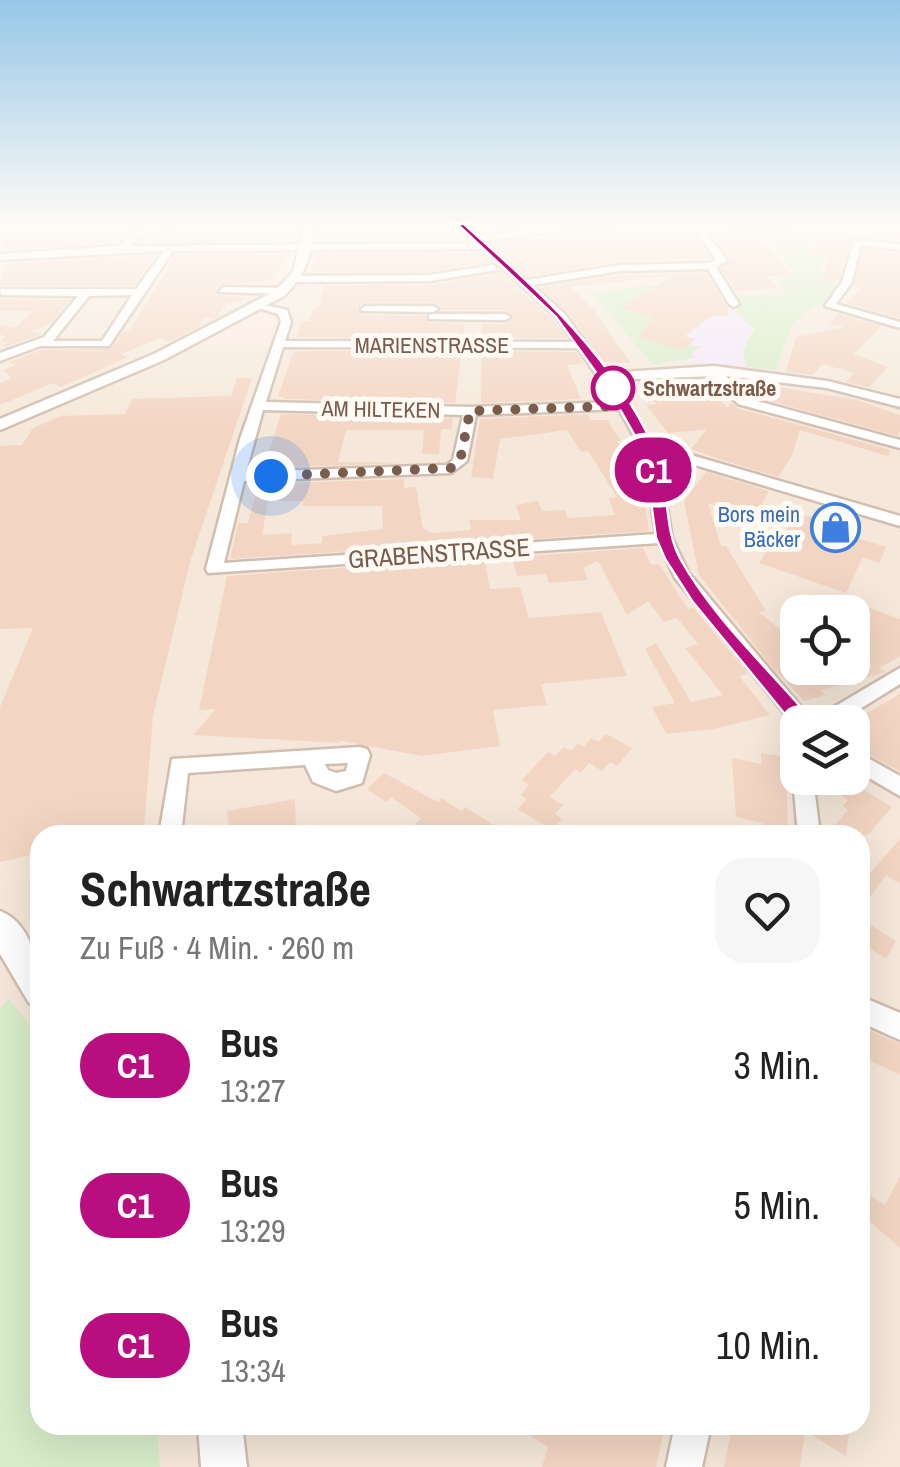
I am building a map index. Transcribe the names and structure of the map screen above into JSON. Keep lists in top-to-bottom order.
{
  "streets": {
    "street": ["MARIENSTRASSE", "AM HILTEKEN", "GRABENSTRASSE"]
  },
  "places": {
    "other": ["Schwartzstraße"],
    "shop": ["Bors mein Bäcker"]
  },
  "lines": ["bus line C1"],
  "page": {
    "on_map": "C1",
    "heading": ["Schwartzstraße", "Zu Fuß · 4 Min. · 260 m"],
    "list": [
      {
        "mark": "C1",
        "name": "Bus",
        "note": "13:27",
        "value": "3 Min."
      },
      {
        "mark": "C1",
        "name": "Bus",
        "note": "13:29",
        "value": "5 Min."
      },
      {
        "mark": "C1",
        "name": "Bus",
        "note": "13:34",
        "value": "10 Min."
      }
    ]
  }
}
